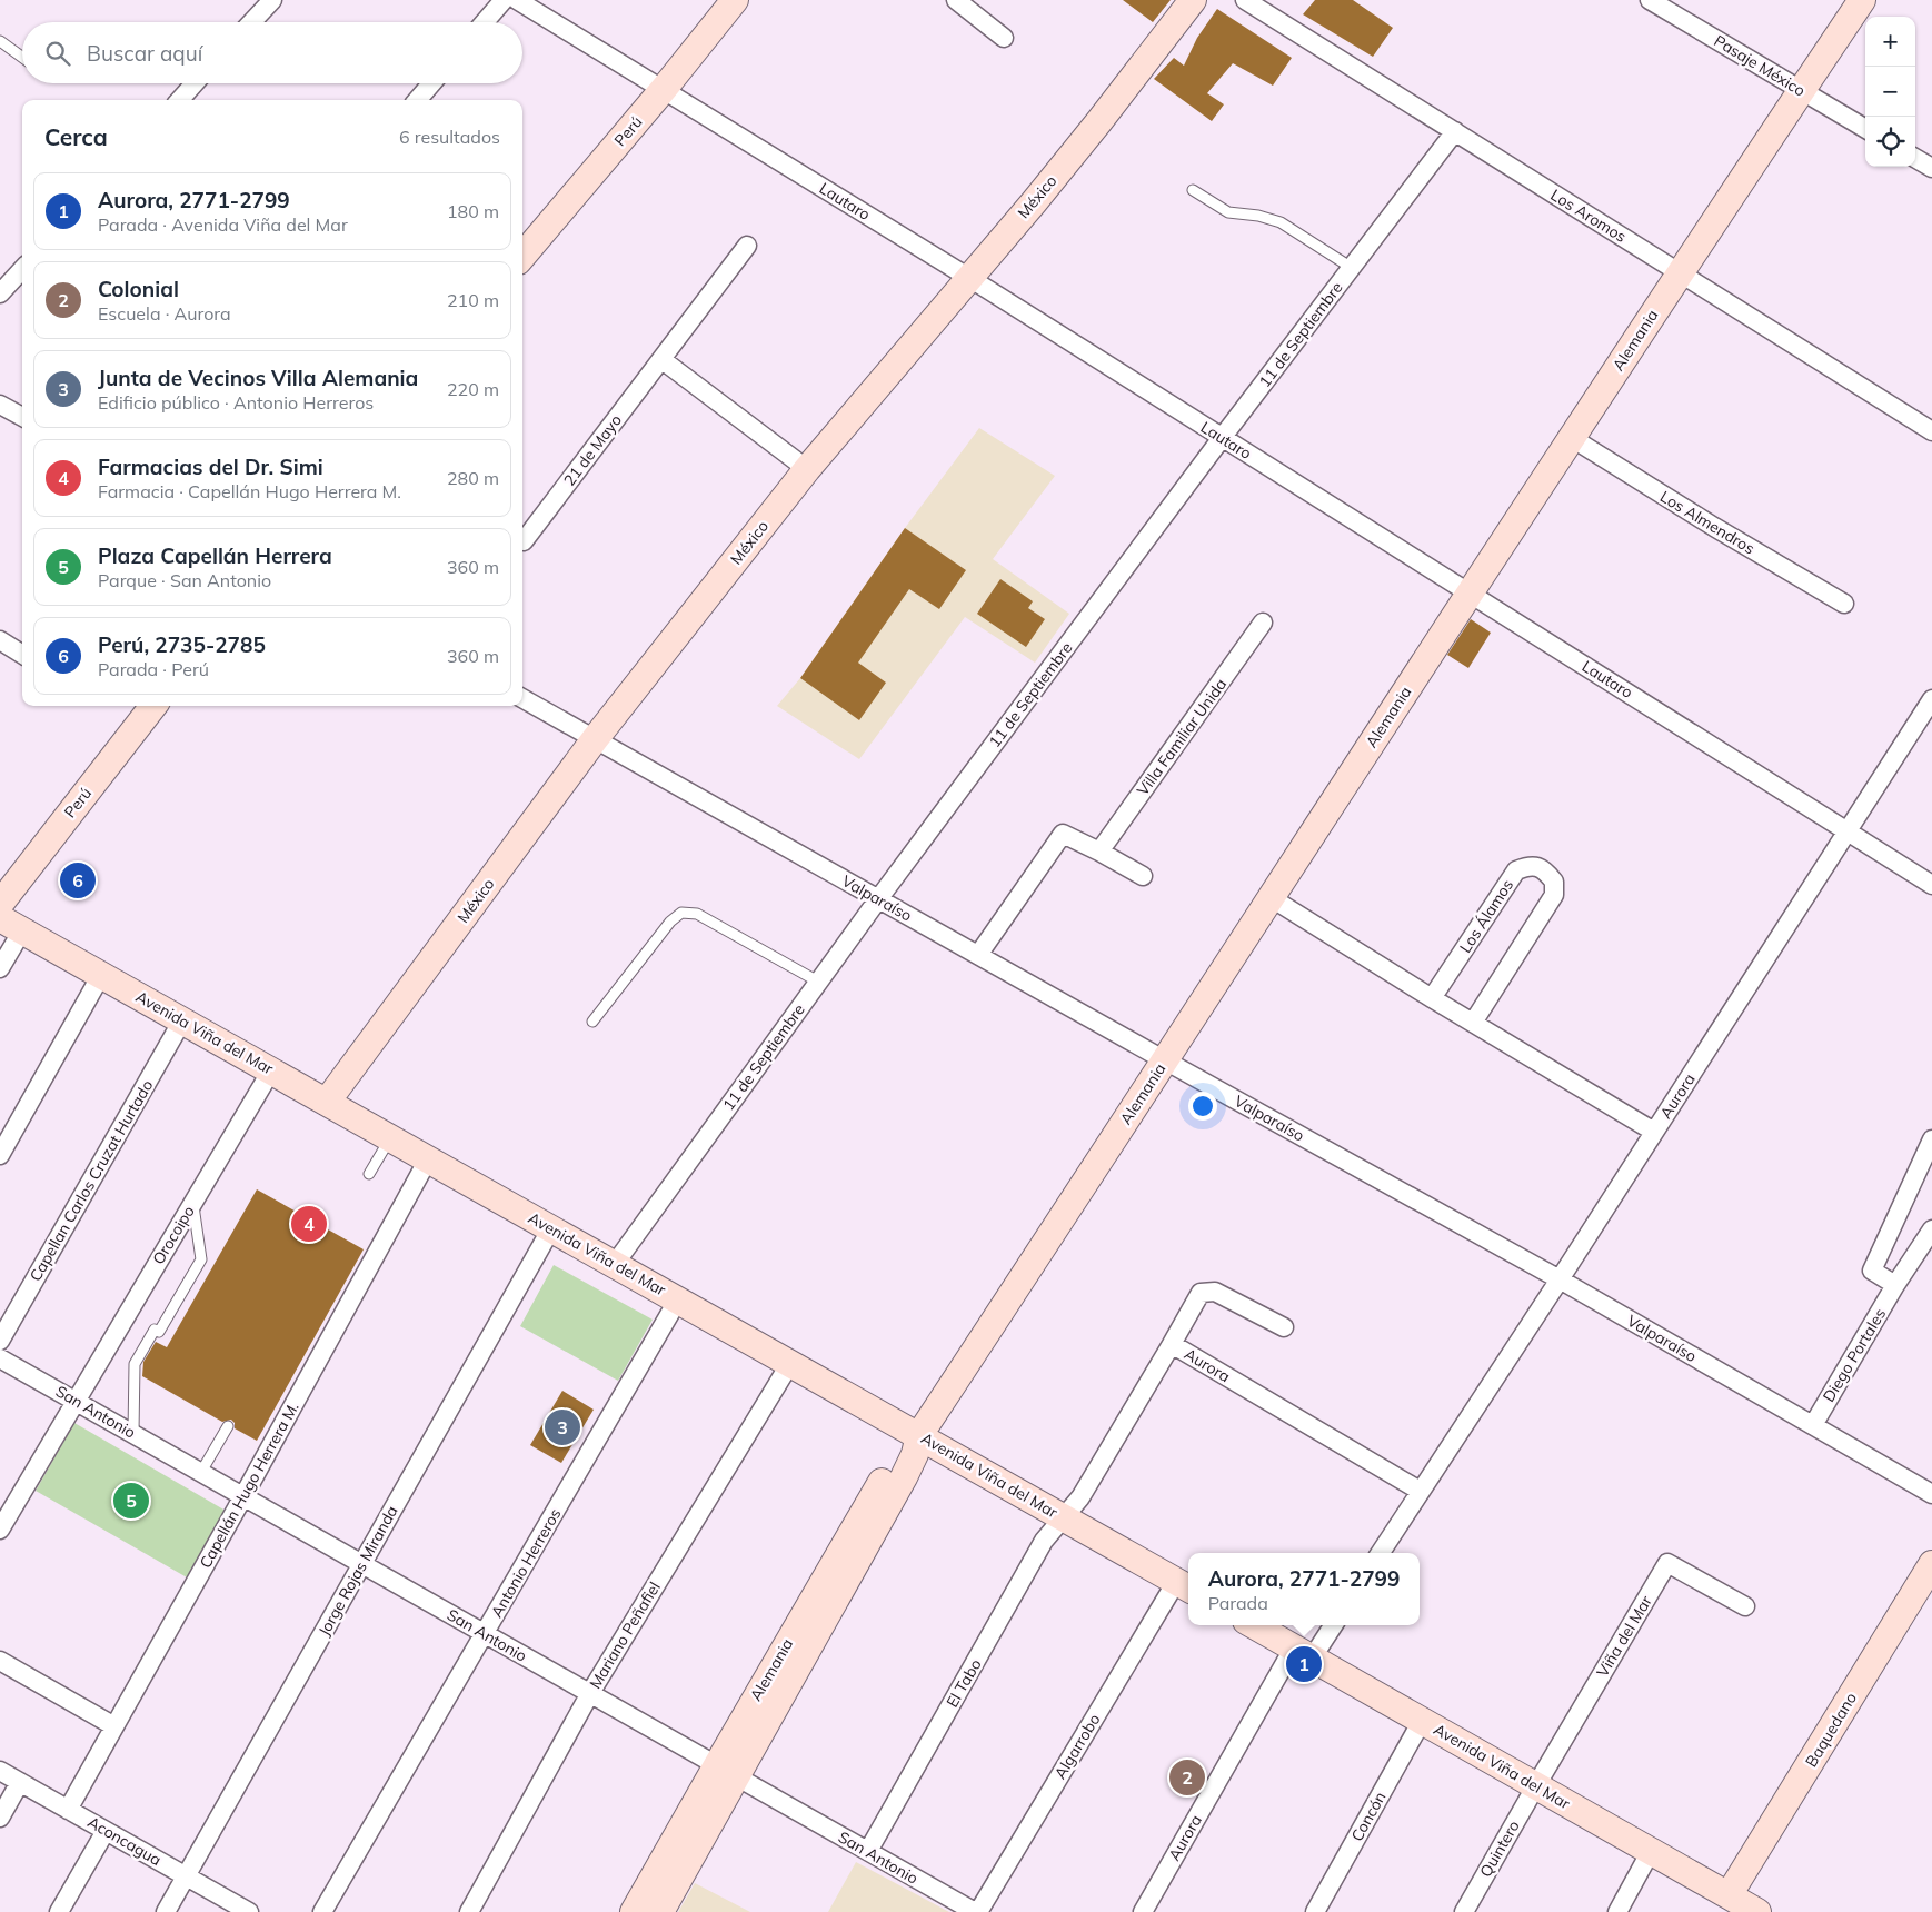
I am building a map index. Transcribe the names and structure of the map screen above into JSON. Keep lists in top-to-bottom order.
{
  "streets": {
    "main road": [
      "Perú",
      "México",
      "Alemania",
      "Avenida Viña del Mar",
      "Baquedano"
    ],
    "street": [
      "Pasaje México",
      "Lautaro",
      "Los Aromos",
      "11 de Septiembre",
      "21 de Mayo",
      "Los Almendros",
      "Villa Familiar Unida",
      "Valparaíso",
      "Los Álamos",
      "Aurora",
      "Capellan Carlos Cruzat Hurtado",
      "Orocoipo",
      "Diego Portales",
      "San Antonio",
      "Capellán Hugo Herrera M.",
      "Antonio Herreros",
      "Jorge Rojas Miranda",
      "Mariano Peñafiel",
      "Viña del Mar",
      "El Tabo",
      "Algarrobo",
      "Concón",
      "Aconcagua",
      "Quintero"
    ]
  },
  "crossings": [
    ["Pasaje México", "Alemania"],
    ["Perú", "Lautaro"],
    ["México", "Lautaro"],
    ["México", "Valparaíso"],
    ["México", "Avenida Viña del Mar"],
    ["Lautaro", "11 de Septiembre"],
    ["Lautaro", "Alemania"],
    ["Lautaro", "Aurora"],
    ["Los Aromos", "11 de Septiembre"],
    ["Los Aromos", "Alemania"],
    ["11 de Septiembre", "Valparaíso"],
    ["11 de Septiembre", "Avenida Viña del Mar"],
    ["Alemania", "Los Almendros"],
    ["Alemania", "Valparaíso"],
    ["Alemania", "Avenida Viña del Mar"],
    ["Alemania", "San Antonio"],
    ["Valparaíso", "Aurora"],
    ["Valparaíso", "Diego Portales"],
    ["Avenida Viña del Mar", "Aurora"],
    ["Avenida Viña del Mar", "Capellan Carlos Cruzat Hurtado"],
    ["Avenida Viña del Mar", "Orocoipo"],
    ["Avenida Viña del Mar", "Capellán Hugo Herrera M."],
    ["Avenida Viña del Mar", "Antonio Herreros"],
    ["Avenida Viña del Mar", "Jorge Rojas Miranda"],
    ["Avenida Viña del Mar", "Mariano Peñafiel"],
    ["Avenida Viña del Mar", "Viña del Mar"],
    ["Avenida Viña del Mar", "El Tabo"],
    ["Avenida Viña del Mar", "Baquedano"],
    ["Avenida Viña del Mar", "Algarrobo"],
    ["Avenida Viña del Mar", "Concón"],
    ["Avenida Viña del Mar", "Quintero"],
    ["Aurora", "El Tabo"],
    ["Orocoipo", "San Antonio"],
    ["San Antonio", "Capellán Hugo Herrera M."],
    ["San Antonio", "Antonio Herreros"],
    ["San Antonio", "Jorge Rojas Miranda"],
    ["San Antonio", "Mariano Peñafiel"],
    ["San Antonio", "El Tabo"],
    ["San Antonio", "Algarrobo"],
    ["Capellán Hugo Herrera M.", "Aconcagua"],
    ["Jorge Rojas Miranda", "Aconcagua"],
    ["Viña del Mar", "Quintero"]
  ],
  "page": {
    "map_buttons": ["+", "−"],
    "search": "Buscar aquí",
    "heading": ["Cerca", "6 resultados"],
    "list": [
      {
        "mark": "1",
        "name": "Aurora, 2771-2799",
        "note": "Parada · Avenida Viña del Mar",
        "value": "180 m"
      },
      {
        "mark": "2",
        "name": "Colonial",
        "note": "Escuela · Aurora",
        "value": "210 m"
      },
      {
        "mark": "3",
        "name": "Junta de Vecinos Villa Alemania",
        "note": "Edificio público · Antonio Herreros",
        "value": "220 m"
      },
      {
        "mark": "4",
        "name": "Farmacias del Dr. Simi",
        "note": "Farmacia · Capellán Hugo Herrera M.",
        "value": "280 m"
      },
      {
        "mark": "5",
        "name": "Plaza Capellán Herrera",
        "note": "Parque · San Antonio",
        "value": "360 m"
      },
      {
        "mark": "6",
        "name": "Perú, 2735-2785",
        "note": "Parada · Perú",
        "value": "360 m"
      }
    ],
    "pins": [
      "6",
      "4",
      "3",
      "5",
      "1",
      "2"
    ],
    "popup": ["Aurora, 2771-2799", "Parada"]
  }
}
